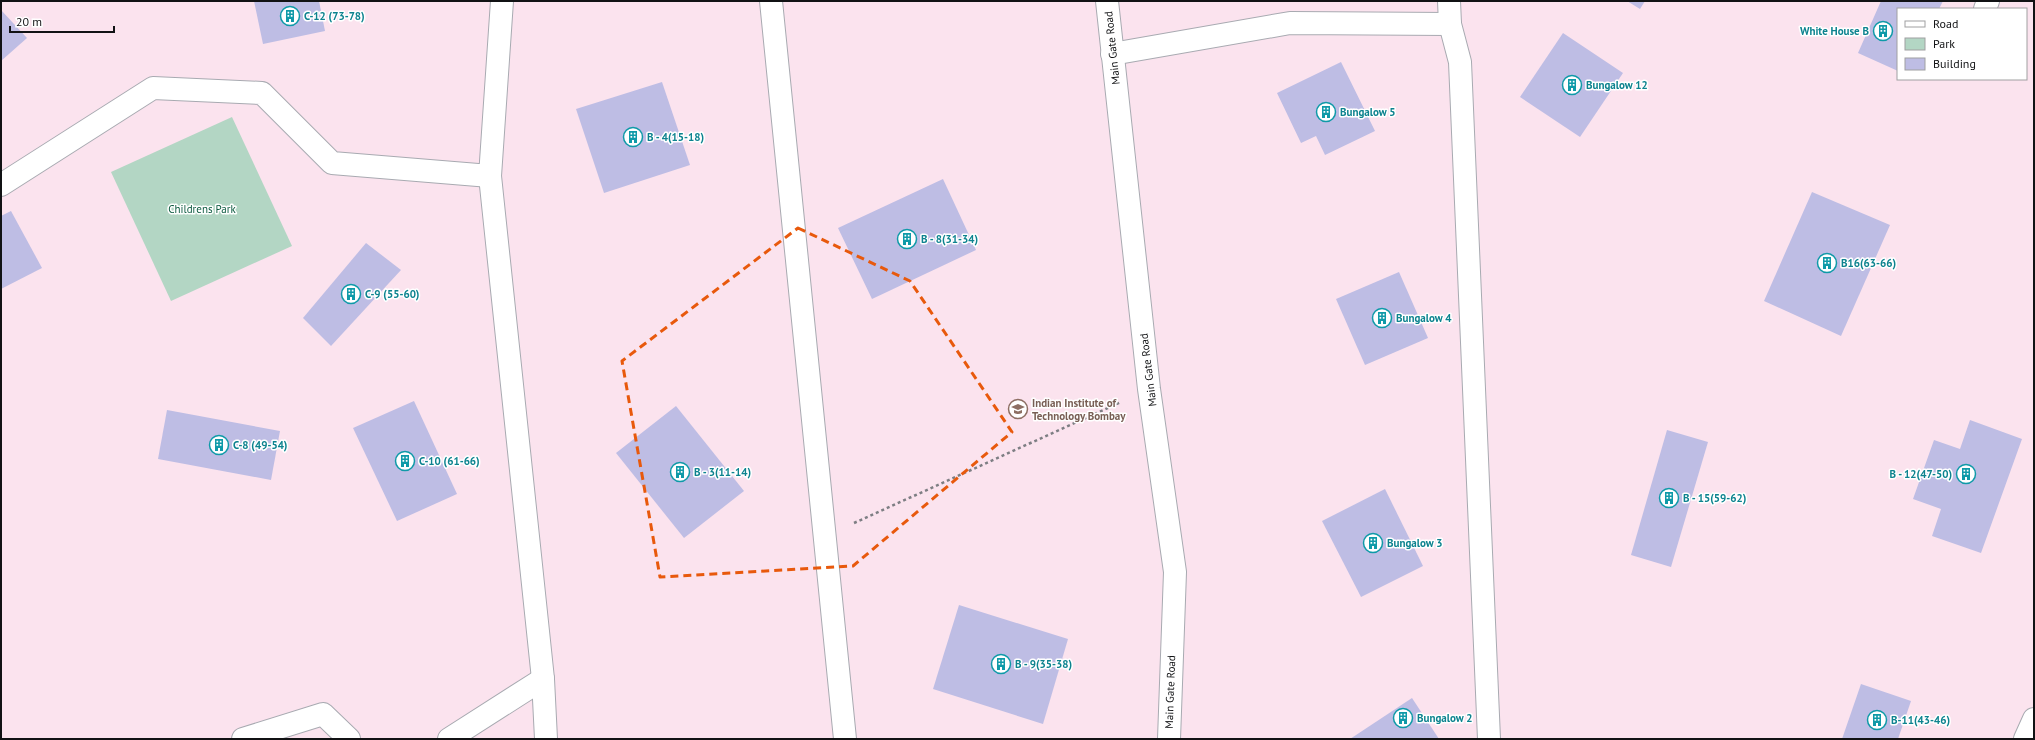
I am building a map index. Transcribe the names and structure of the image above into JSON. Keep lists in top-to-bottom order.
{
  "streets": {
    "lane": ["Main Gate Road"]
  },
  "parks": ["Childrens Park"],
  "places": {
    "building": [
      "C-12 (73-78)",
      "White House B",
      "Bungalow 12",
      "Bungalow 5",
      "B - 4(15-18)",
      "B - 8(31-34)",
      "B16(63-66)",
      "C-9 (55-60)",
      "Bungalow 4",
      "C-8 (49-54)",
      "C-10 (61-66)",
      "B - 3(11-14)",
      "B - 12(47-50)",
      "B - 15(59-62)",
      "Bungalow 3",
      "B - 9(35-38)",
      "Bungalow 2",
      "B-11(43-46)"
    ],
    "school or university": ["Indian Institute of Technology Bombay"]
  },
  "legend": ["Road", "Park", "Building"],
  "scale_bar": "20 m"
}
